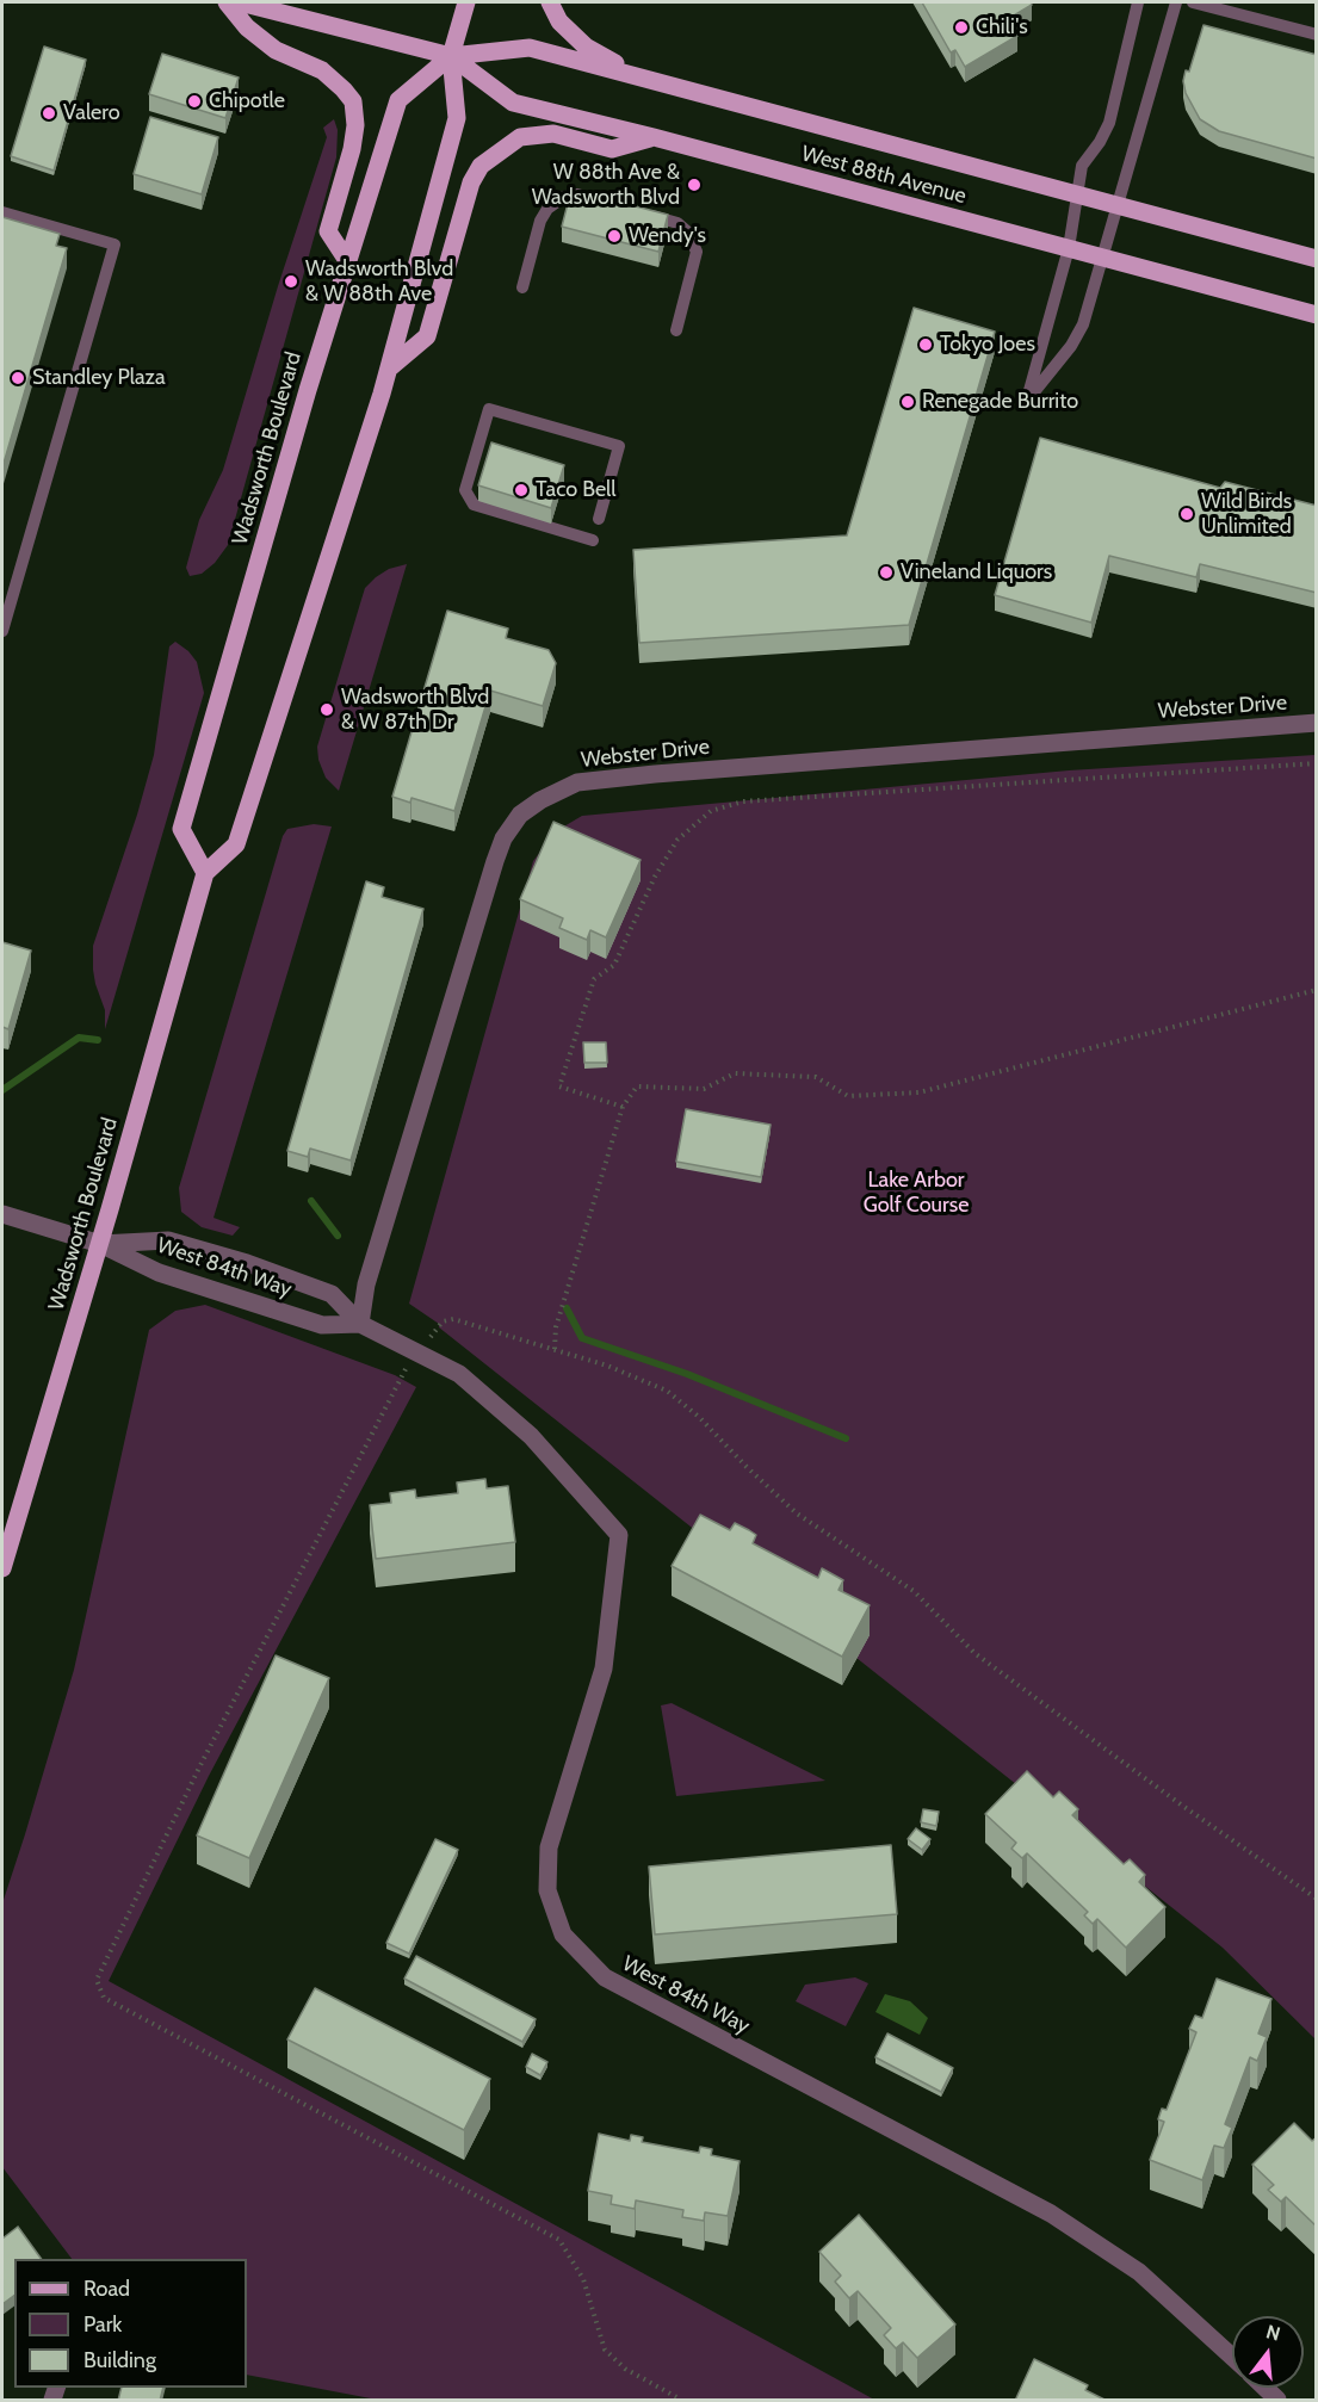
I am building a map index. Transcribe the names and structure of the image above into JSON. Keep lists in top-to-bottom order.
{
  "streets": {
    "main road": ["West 88th Avenue", "Wadsworth Boulevard"],
    "street": ["Webster Drive", "West 84th Way"]
  },
  "crossings": [
    ["West 88th Avenue", "Wadsworth Boulevard"],
    ["Wadsworth Boulevard", "West 84th Way"],
    ["Webster Drive", "West 84th Way"]
  ],
  "parks": ["Lake Arbor Golf Course"],
  "places": [
    "Chili's",
    "Chipotle",
    "Valero",
    "W 88th Ave & Wadsworth Blvd",
    "Wendy's",
    "Wadsworth Blvd & W 88th Ave",
    "Tokyo Joes",
    "Standley Plaza",
    "Renegade Burrito",
    "Taco Bell",
    "Wild Birds Unlimited",
    "Vineland Liquors",
    "Wadsworth Blvd & W 87th Dr"
  ],
  "legend": ["Road", "Park", "Building"],
  "north": "top"
}
